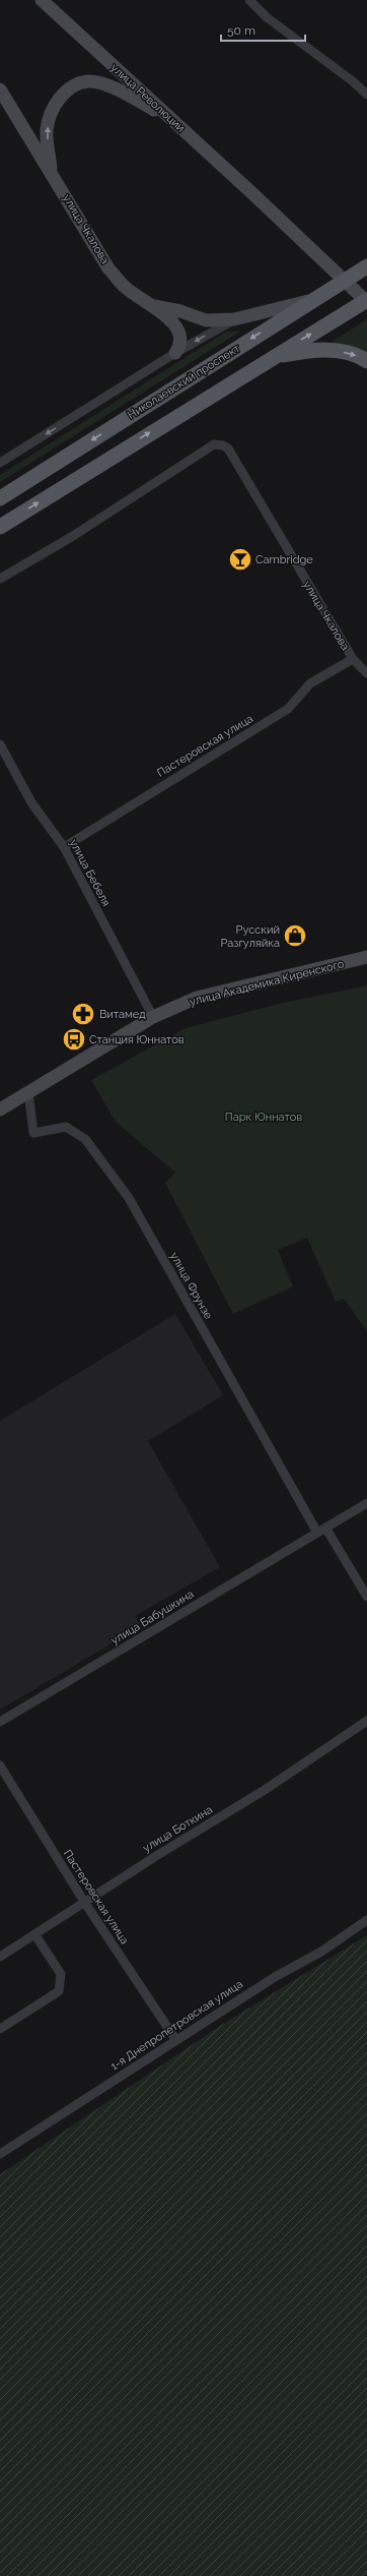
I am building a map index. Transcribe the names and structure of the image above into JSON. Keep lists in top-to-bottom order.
{
  "streets": {
    "main road": [
      "улица Революции",
      "улица Чкалова",
      "Николаевский проспект",
      "улица Академика Киренского"
    ],
    "street": [
      "Пастеровская улица",
      "улица Бебеля",
      "улица Фрунзе",
      "улица Бабушкина",
      "улица Боткина",
      "1-я Днепропетровская улица"
    ]
  },
  "crossings": [
    ["улица Чкалова", "Пастеровская улица"],
    ["Пастеровская улица", "улица Бебеля"],
    ["Пастеровская улица", "улица Боткина"],
    ["Пастеровская улица", "1-я Днепропетровская улица"],
    ["улица Бебеля", "улица Академика Киренского"],
    ["улица Академика Киренского", "улица Фрунзе"],
    ["улица Фрунзе", "улица Бабушкина"]
  ],
  "parks": ["Парк Юннатов"],
  "places": {
    "bar": ["Cambridge"],
    "shop": ["Русский Разгуляйка"],
    "pharmacy": ["Витамед"],
    "bus stop": ["Станция Юннатов"]
  },
  "scale_bar": "50 m"
}
